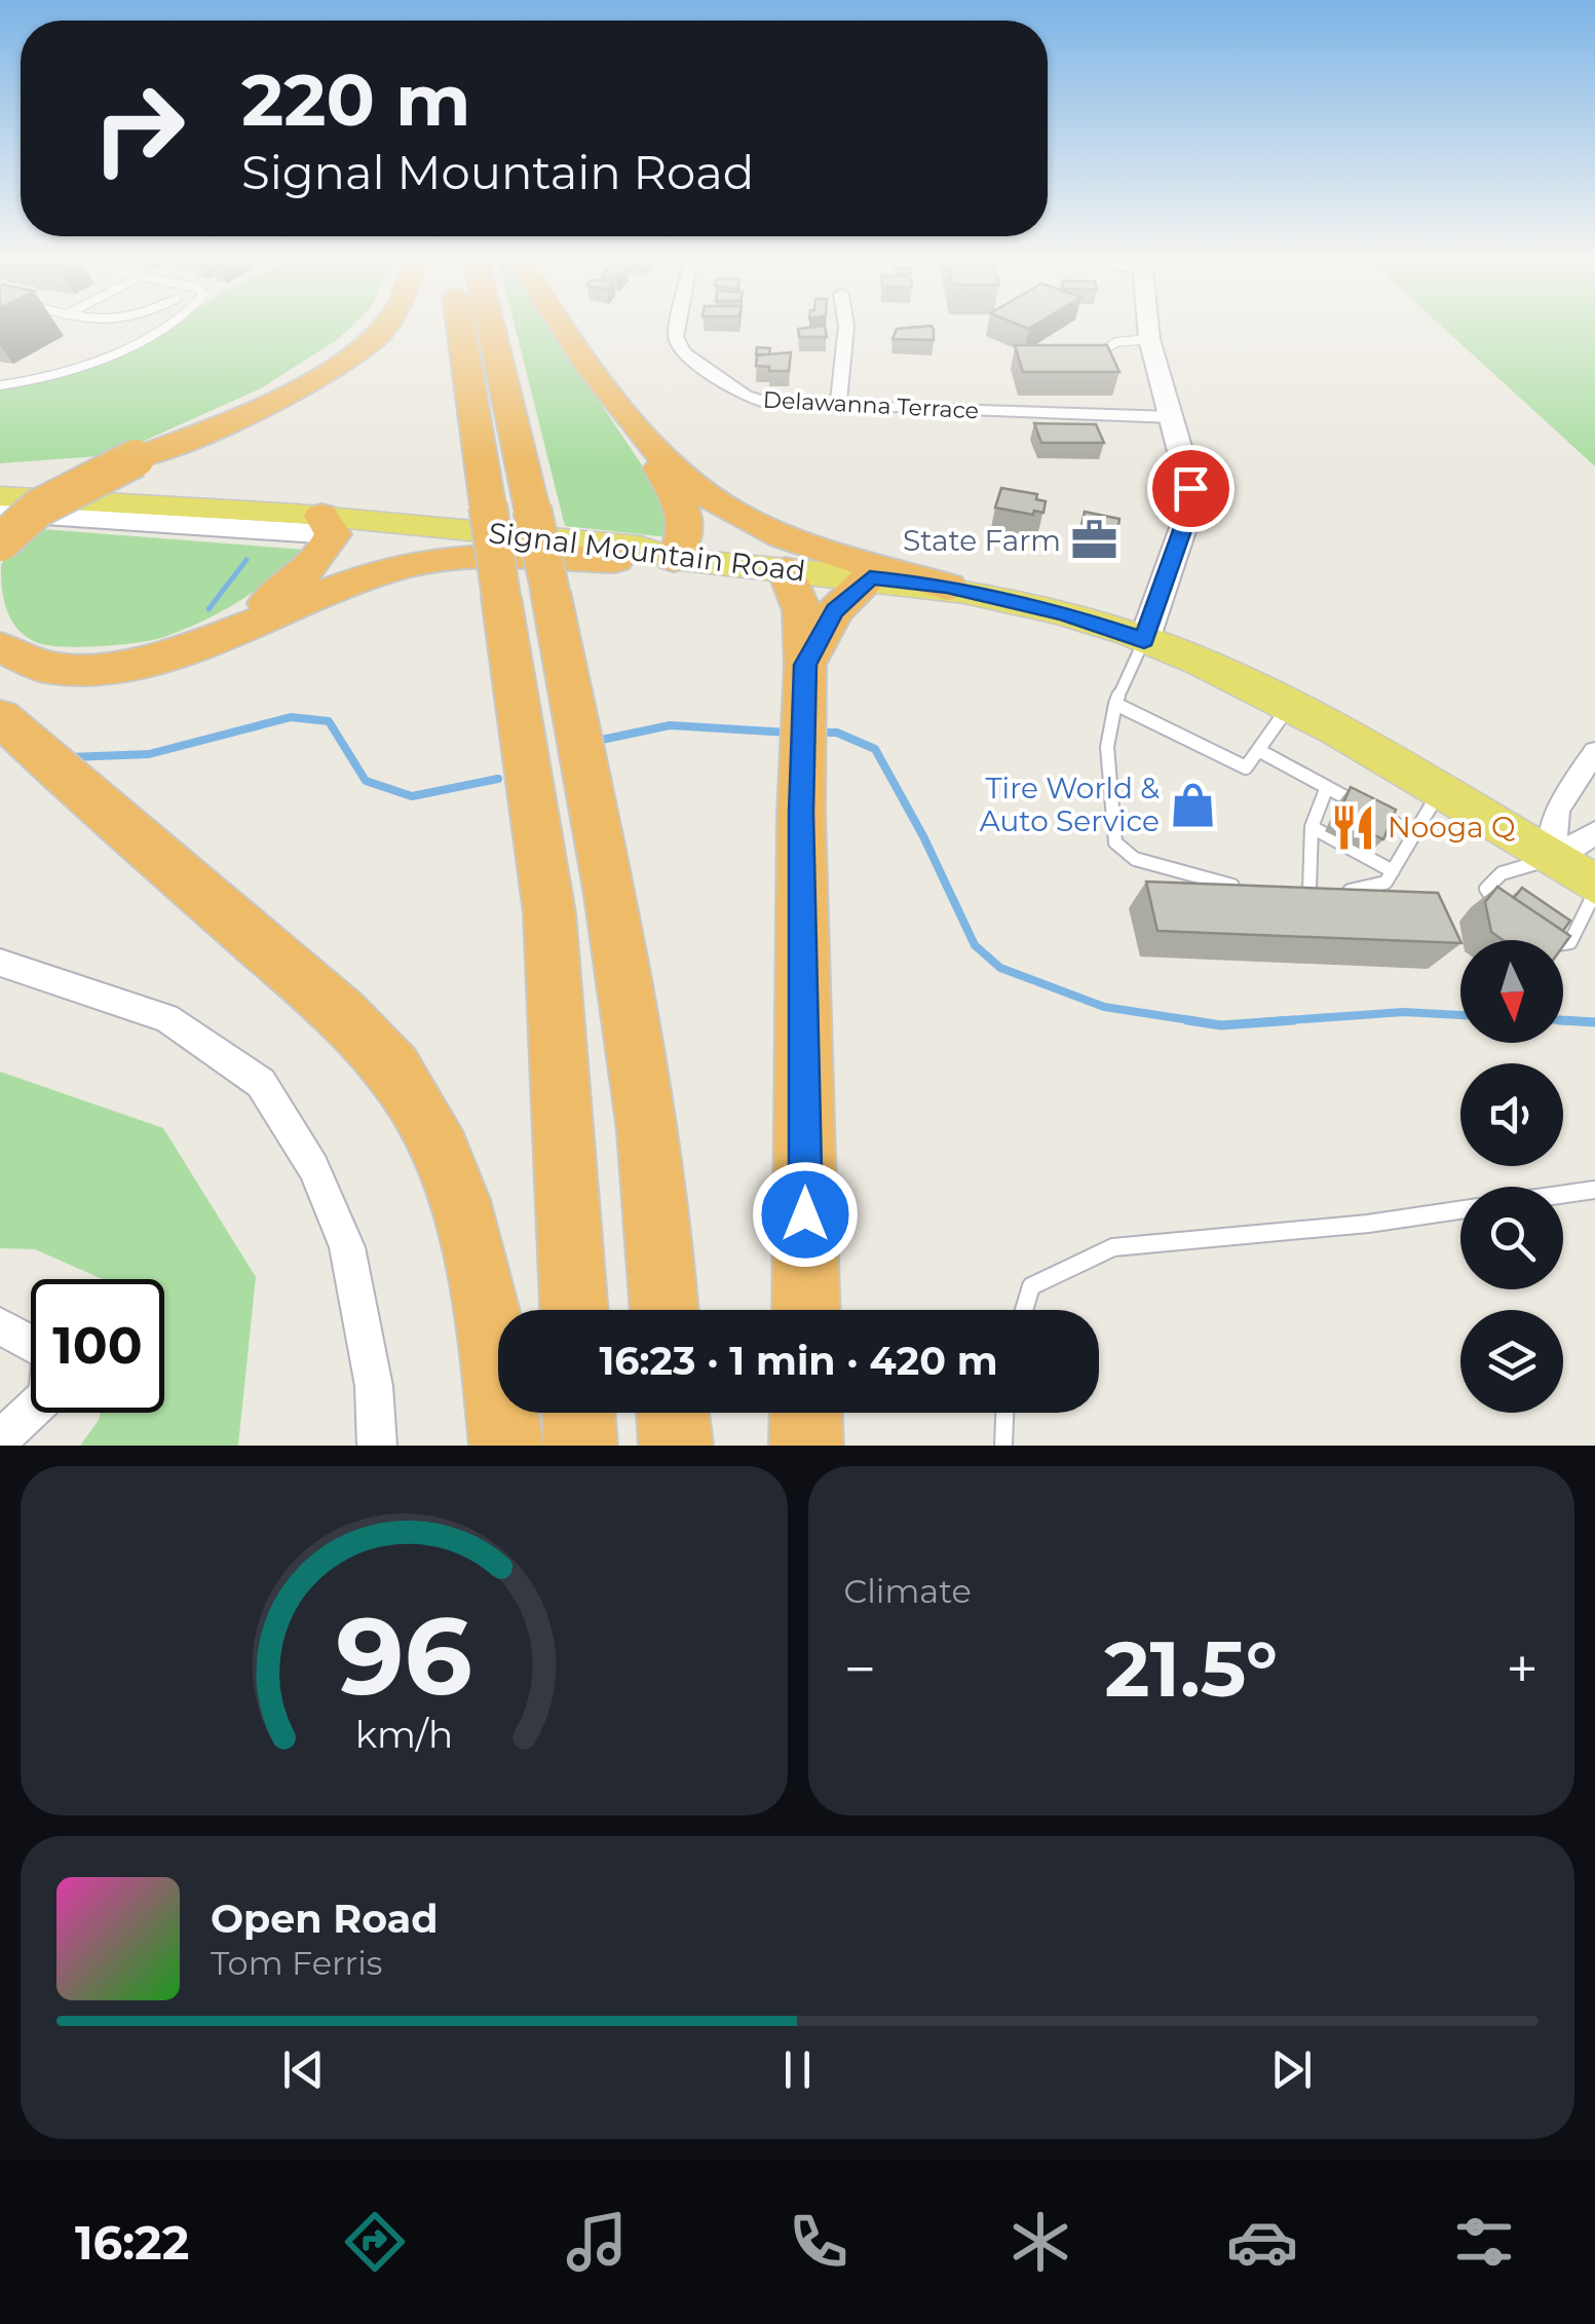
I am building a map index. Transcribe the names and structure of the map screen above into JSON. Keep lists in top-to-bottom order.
{
  "streets": {
    "main road": ["Signal Mountain Road"],
    "street": ["Delawanna Terrace"]
  },
  "places": {
    "office": ["State Farm"],
    "shop": ["Tire World & Auto Service"],
    "restaurant": ["Nooga Q"]
  },
  "north": "bottom",
  "page": {
    "turn": ["220 m", "Signal Mountain Road"],
    "limit": "100",
    "trip": "16:23 · 1 min · 420 m",
    "tile": "Climate",
    "heat": ["−", "21.5°", "+"],
    "song": ["Open Road", "Tom Ferris"],
    "tabs": "16:22",
    "gauge": ["96", "km/h"]
  }
}
